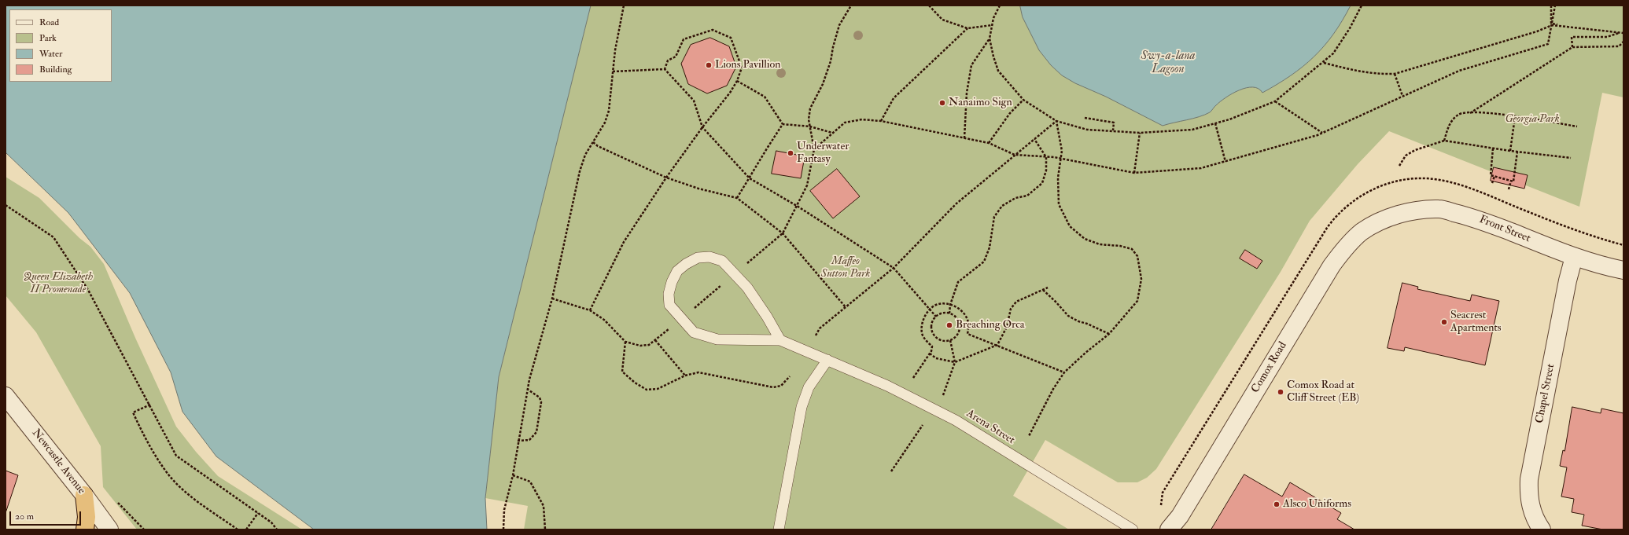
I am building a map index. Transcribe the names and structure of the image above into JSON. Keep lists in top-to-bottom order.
{
  "streets": {
    "street": [
      "Front Street",
      "Comox Road",
      "Chapel Street",
      "Newcastle Avenue"
    ],
    "lane": ["Arena Street"]
  },
  "crossings": [
    ["Front Street", "Comox Road"],
    ["Front Street", "Chapel Street"]
  ],
  "water": ["Swy-a-lana Lagoon"],
  "parks": ["Georgia Park", "Maffeo Sutton Park", "Queen Elizabeth II Promenade"],
  "places": [
    "Lions Pavillion",
    "Nanaimo Sign",
    "Underwater Fantasy",
    "Seacrest Apartments",
    "Breaching Orca",
    "Comox Road at Cliff Street (EB)",
    "Alsco Uniforms"
  ],
  "legend": [
    "Road",
    "Park",
    "Water",
    "Building"
  ],
  "scale_bar": "20 m"
}
